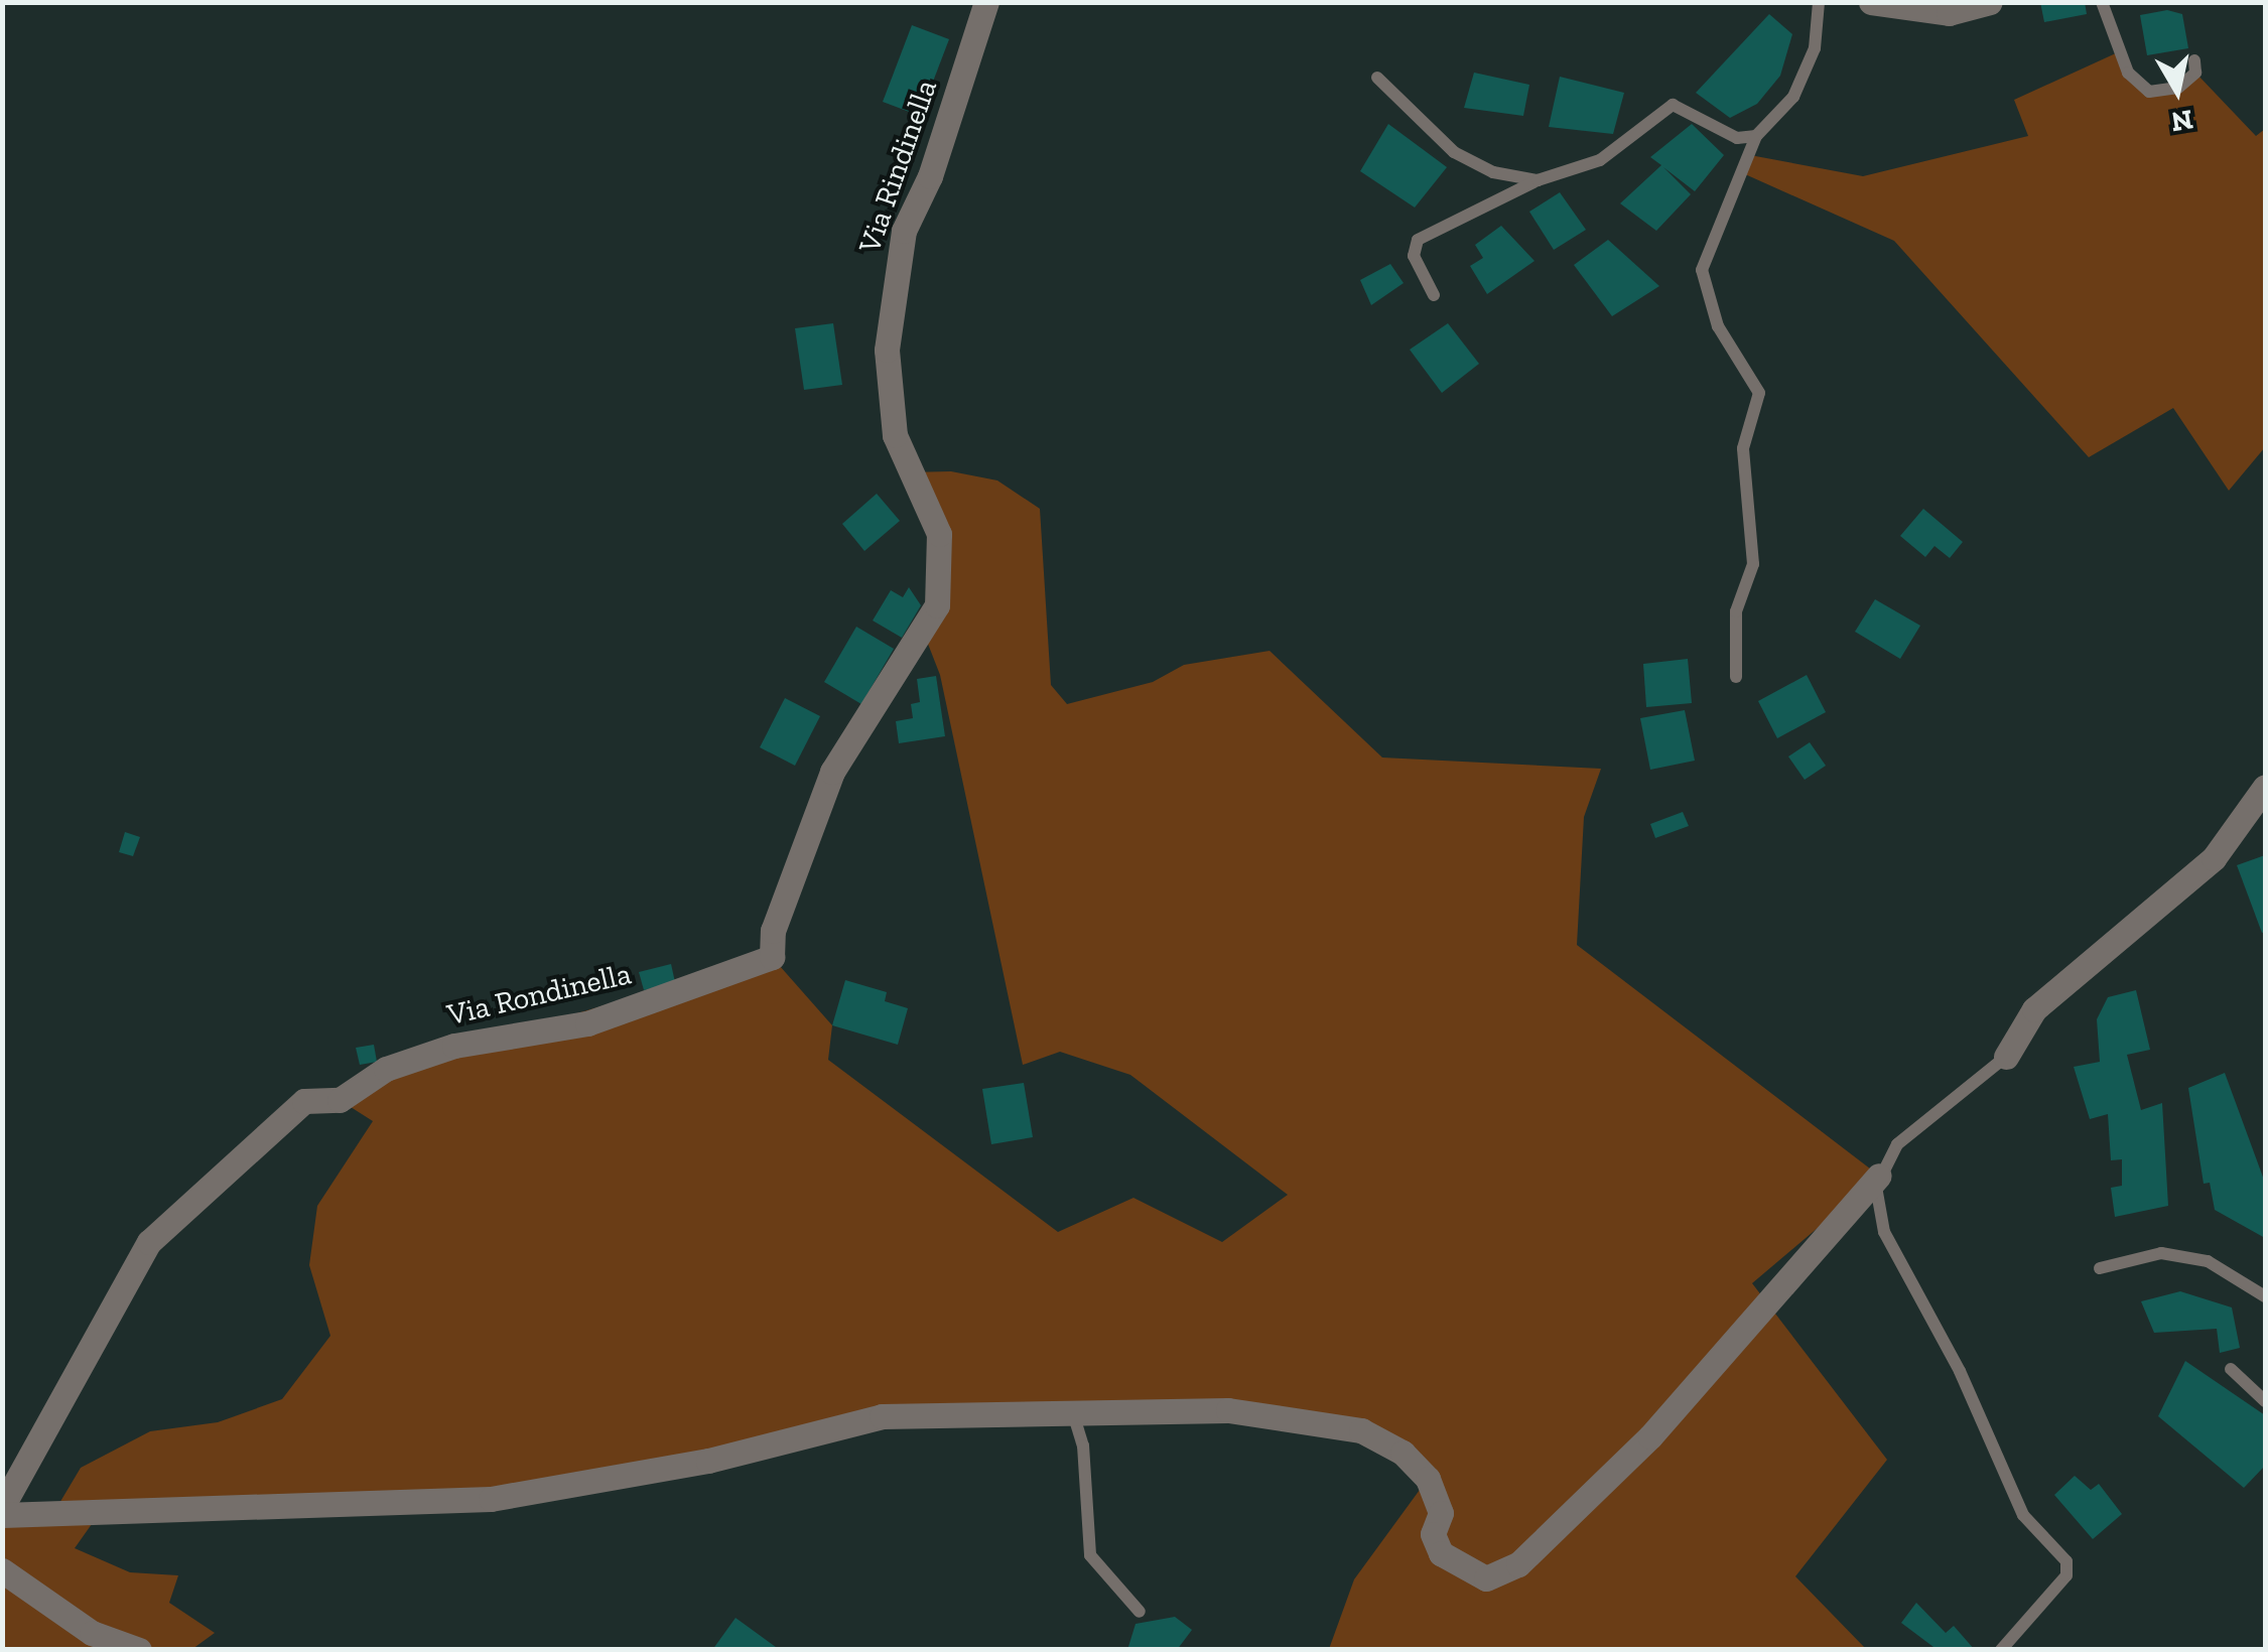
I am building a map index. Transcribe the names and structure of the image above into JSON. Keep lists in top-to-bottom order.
{
  "streets": {
    "street": ["Via Rindinella", "Via Rondinella"]
  },
  "crossings": [
    ["Via Rindinella", "Via Rondinella"]
  ],
  "north": "bottom"
}
